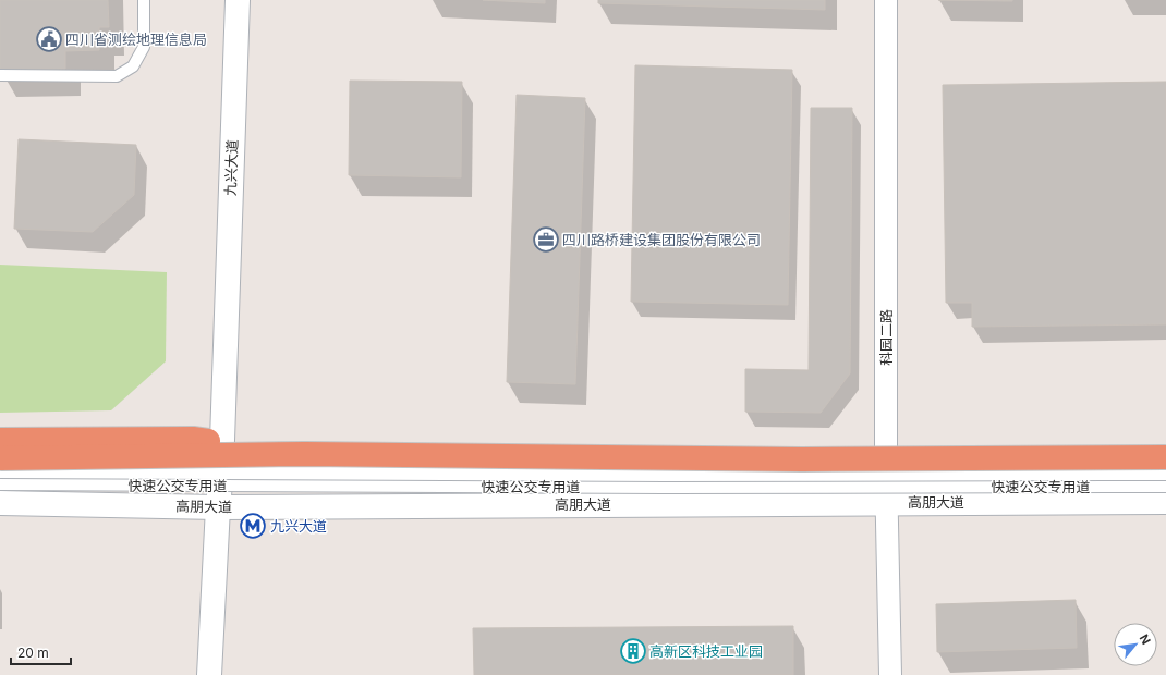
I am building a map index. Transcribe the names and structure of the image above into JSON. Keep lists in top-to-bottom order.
{
  "streets": {
    "main road": ["九兴大道", "高朋大道"],
    "street": ["科园二路"],
    "lane": ["快速公交专用道"]
  },
  "crossings": [
    ["九兴大道", "高朋大道"],
    ["科园二路", "高朋大道"]
  ],
  "places": {
    "public building": ["四川省测绘地理信息局"],
    "office": ["四川路桥建设集团股份有限公司"],
    "metro station": ["九兴大道"],
    "building": ["高新区科技工业园"]
  },
  "scale_bar": "20 m",
  "north": "top right"
}
